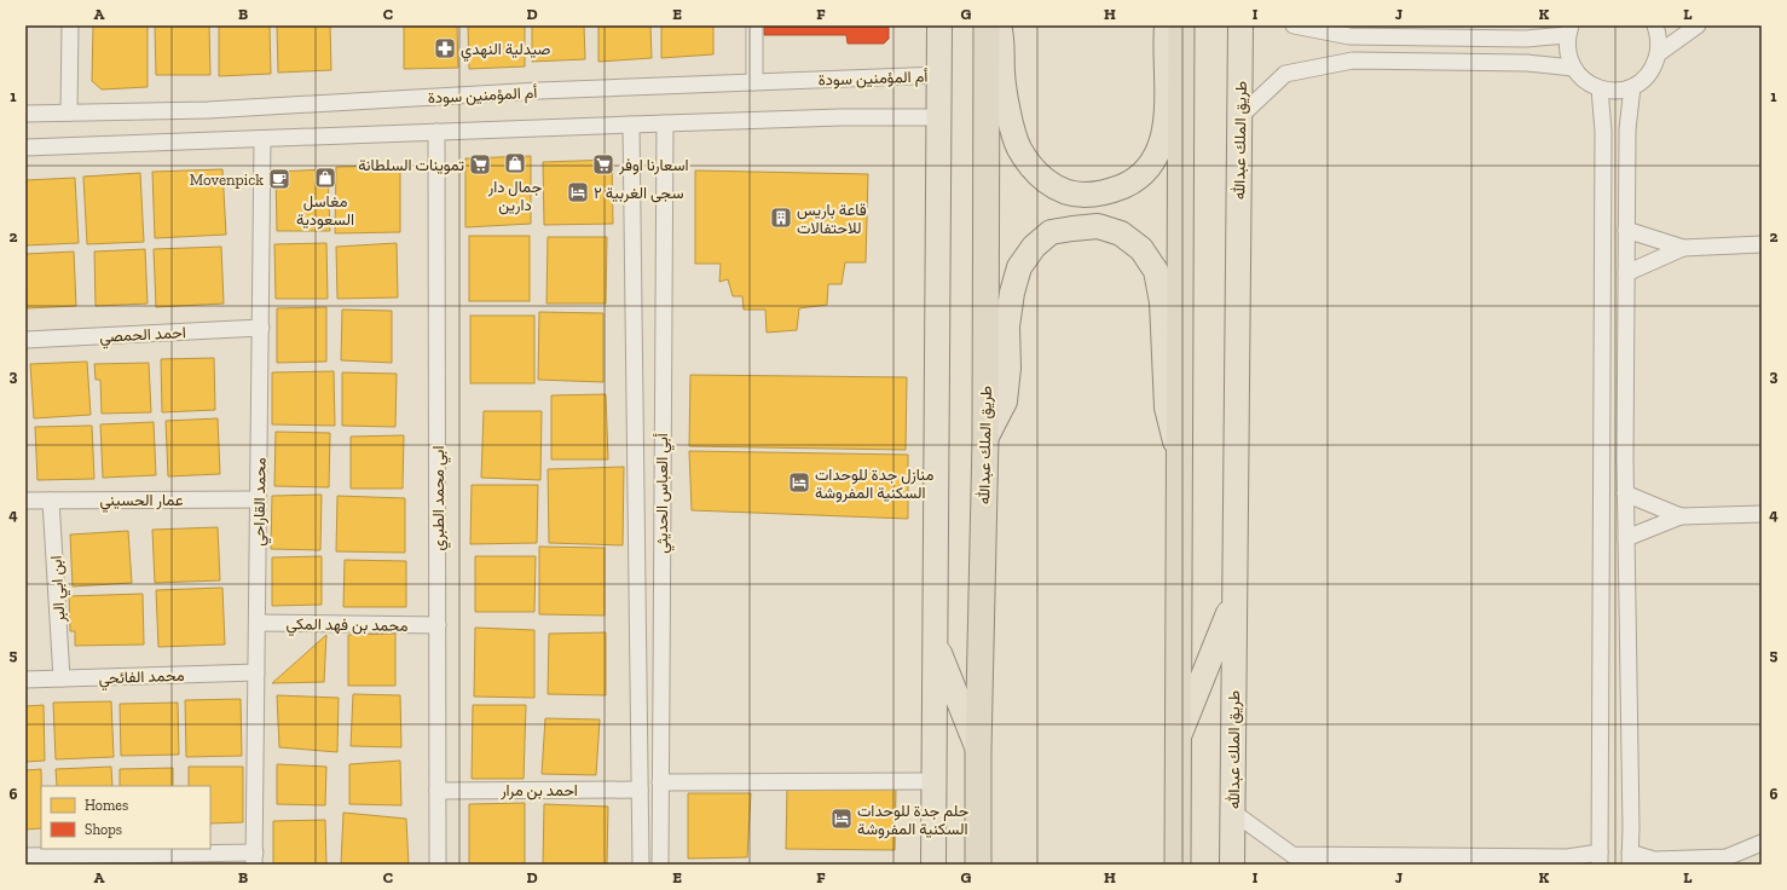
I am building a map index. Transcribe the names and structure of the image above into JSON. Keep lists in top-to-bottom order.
{
  "streets": {
    "highway": ["طريق الملك عبدالله"],
    "street": [
      "أم المؤمنين سودة",
      "احمد الحمصي",
      "أبي العباس الحديثي",
      "ابي محمد الطبري",
      "عمار الحسيني",
      "محمد القاراحي",
      "ابن ابي البر",
      "محمد بن فهد المكي",
      "محمد الفائحي",
      "احمد بن مرار"
    ]
  },
  "crossings": [
    ["احمد الحمصي", "محمد القاراحي"],
    ["أبي العباس الحديثي", "احمد بن مرار"],
    ["ابي محمد الطبري", "محمد بن فهد المكي"],
    ["ابي محمد الطبري", "احمد بن مرار"],
    ["عمار الحسيني", "محمد القاراحي"],
    ["عمار الحسيني", "ابن ابي البر"],
    ["محمد القاراحي", "محمد بن فهد المكي"],
    ["محمد القاراحي", "محمد الفائحي"],
    ["ابن ابي البر", "محمد الفائحي"]
  ],
  "places": {
    "pharmacy": ["صيدلية النهدي"],
    "shop": ["جمال دار دارين", "مغاسل السعودية"],
    "supermarket": ["تموينات السلطانة", "اسعارنا اوفر"],
    "cafe": ["Movenpick"],
    "hotel": ["سجى الغربية ٢", "منازل جدة للوحدات السكنية المفروشة", "حلم جدة للوحدات السكنية المفروشة"],
    "building": ["قاعة باريس للاحتفالات"]
  },
  "legend": ["Homes", "Shops"],
  "grid": {
    "columns": [
      "A",
      "B",
      "C",
      "D",
      "E",
      "F",
      "G",
      "H",
      "I",
      "J",
      "K",
      "L"
    ],
    "rows": [
      "1",
      "2",
      "3",
      "4",
      "5",
      "6"
    ]
  }
}
